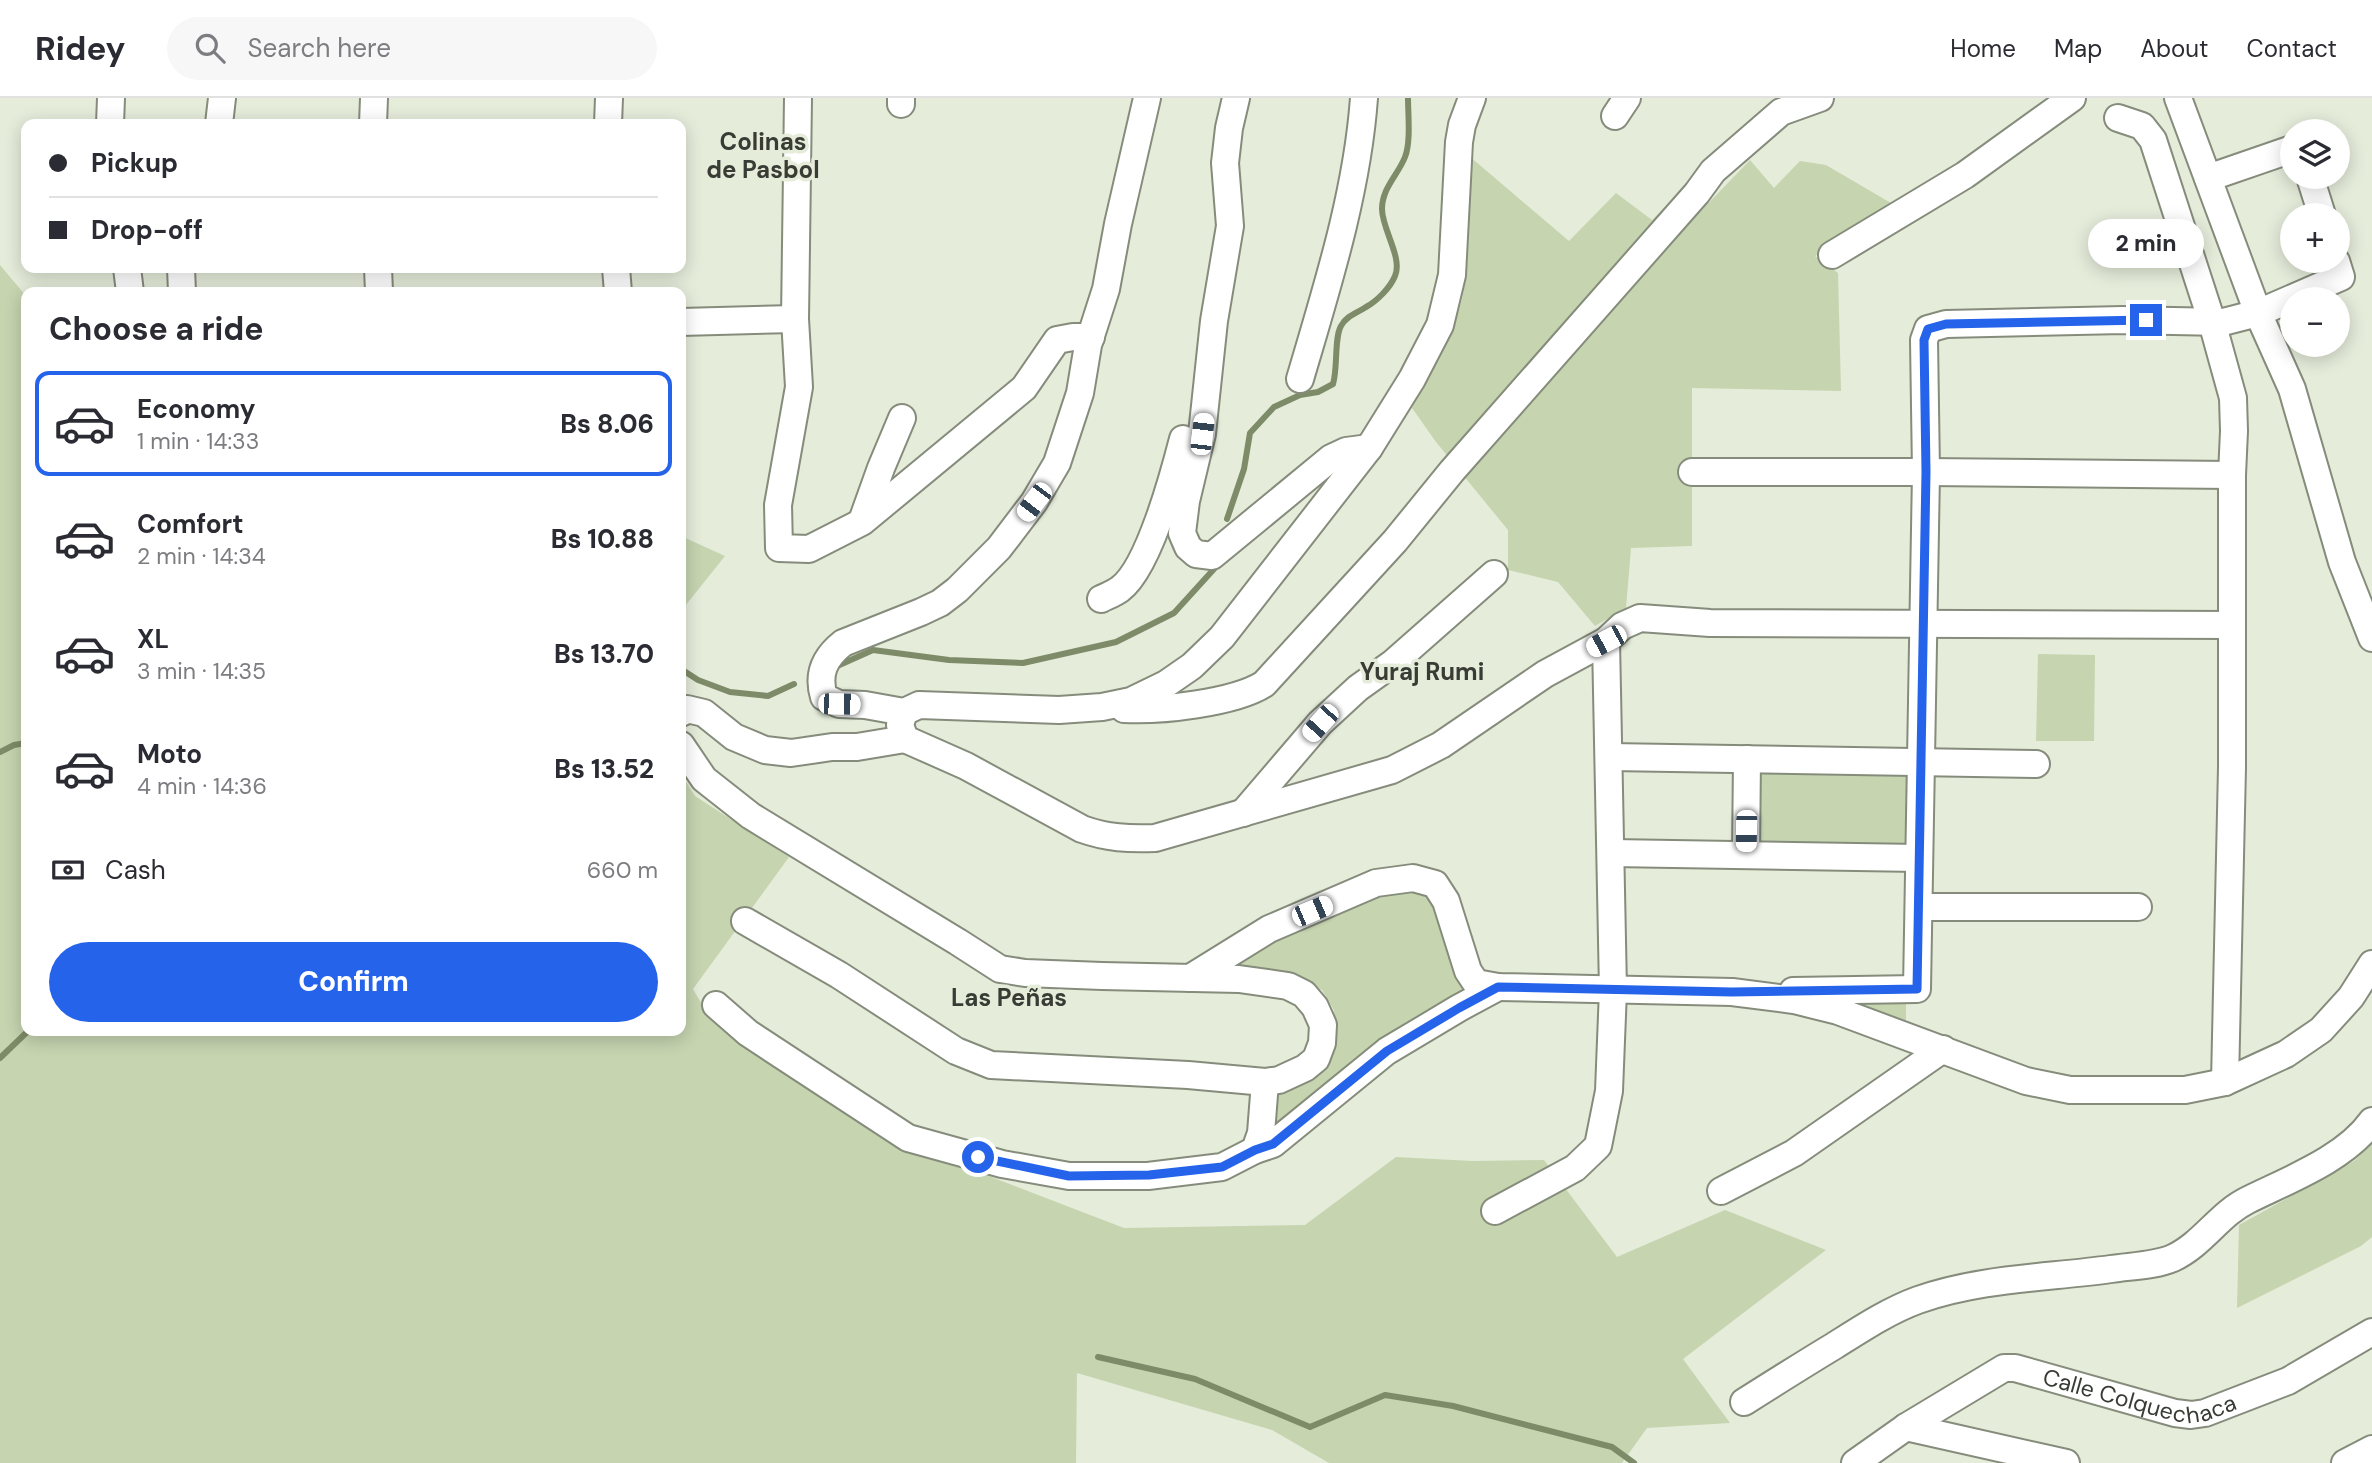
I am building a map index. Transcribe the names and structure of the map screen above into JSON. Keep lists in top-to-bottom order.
{
  "streets": {
    "street": ["Calle Colquechaca"]
  },
  "districts": ["Colinas de Pasbol", "Yuraj Rumi", "Las Peñas"],
  "page": {
    "header": "Ridey",
    "search": "Search here",
    "nav": [
      "Home",
      "Map",
      "About",
      "Contact"
    ],
    "map_buttons": ["+", "−"],
    "banner": ["Pickup", "Drop-off"],
    "bubble": "2 min",
    "heading": "Choose a ride",
    "list": [
      {
        "name": "Economy",
        "note": "1 min · 14:33",
        "value": "Bs 8.06"
      },
      {
        "name": "Comfort",
        "note": "2 min · 14:34",
        "value": "Bs 10.88"
      },
      {
        "name": "XL",
        "note": "3 min · 14:35",
        "value": "Bs 13.70"
      },
      {
        "name": "Moto",
        "note": "4 min · 14:36",
        "value": "Bs 13.52"
      }
    ],
    "pay": ["Cash", "660 m"],
    "buttons": "Confirm"
  }
}
